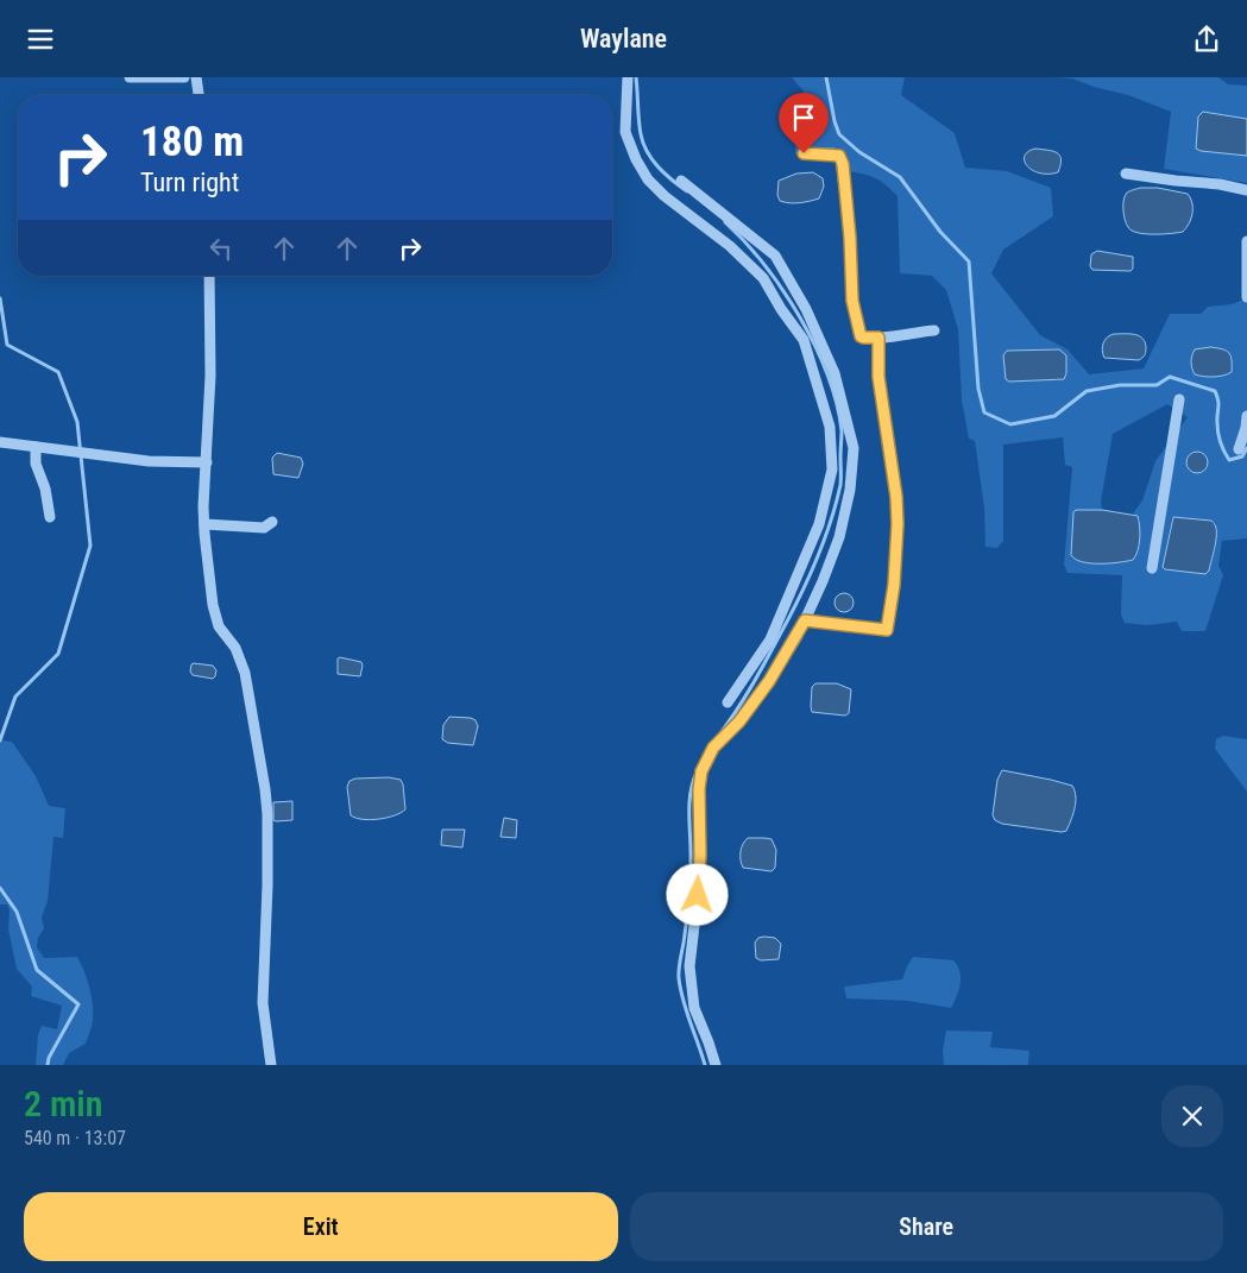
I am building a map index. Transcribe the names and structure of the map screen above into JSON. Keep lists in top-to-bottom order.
{
  "page": {
    "header": "Waylane",
    "turn": ["180 m", "Turn right"],
    "heading": ["2 min", "540 m · 13:07"],
    "buttons": ["Exit", "Share"]
  }
}
